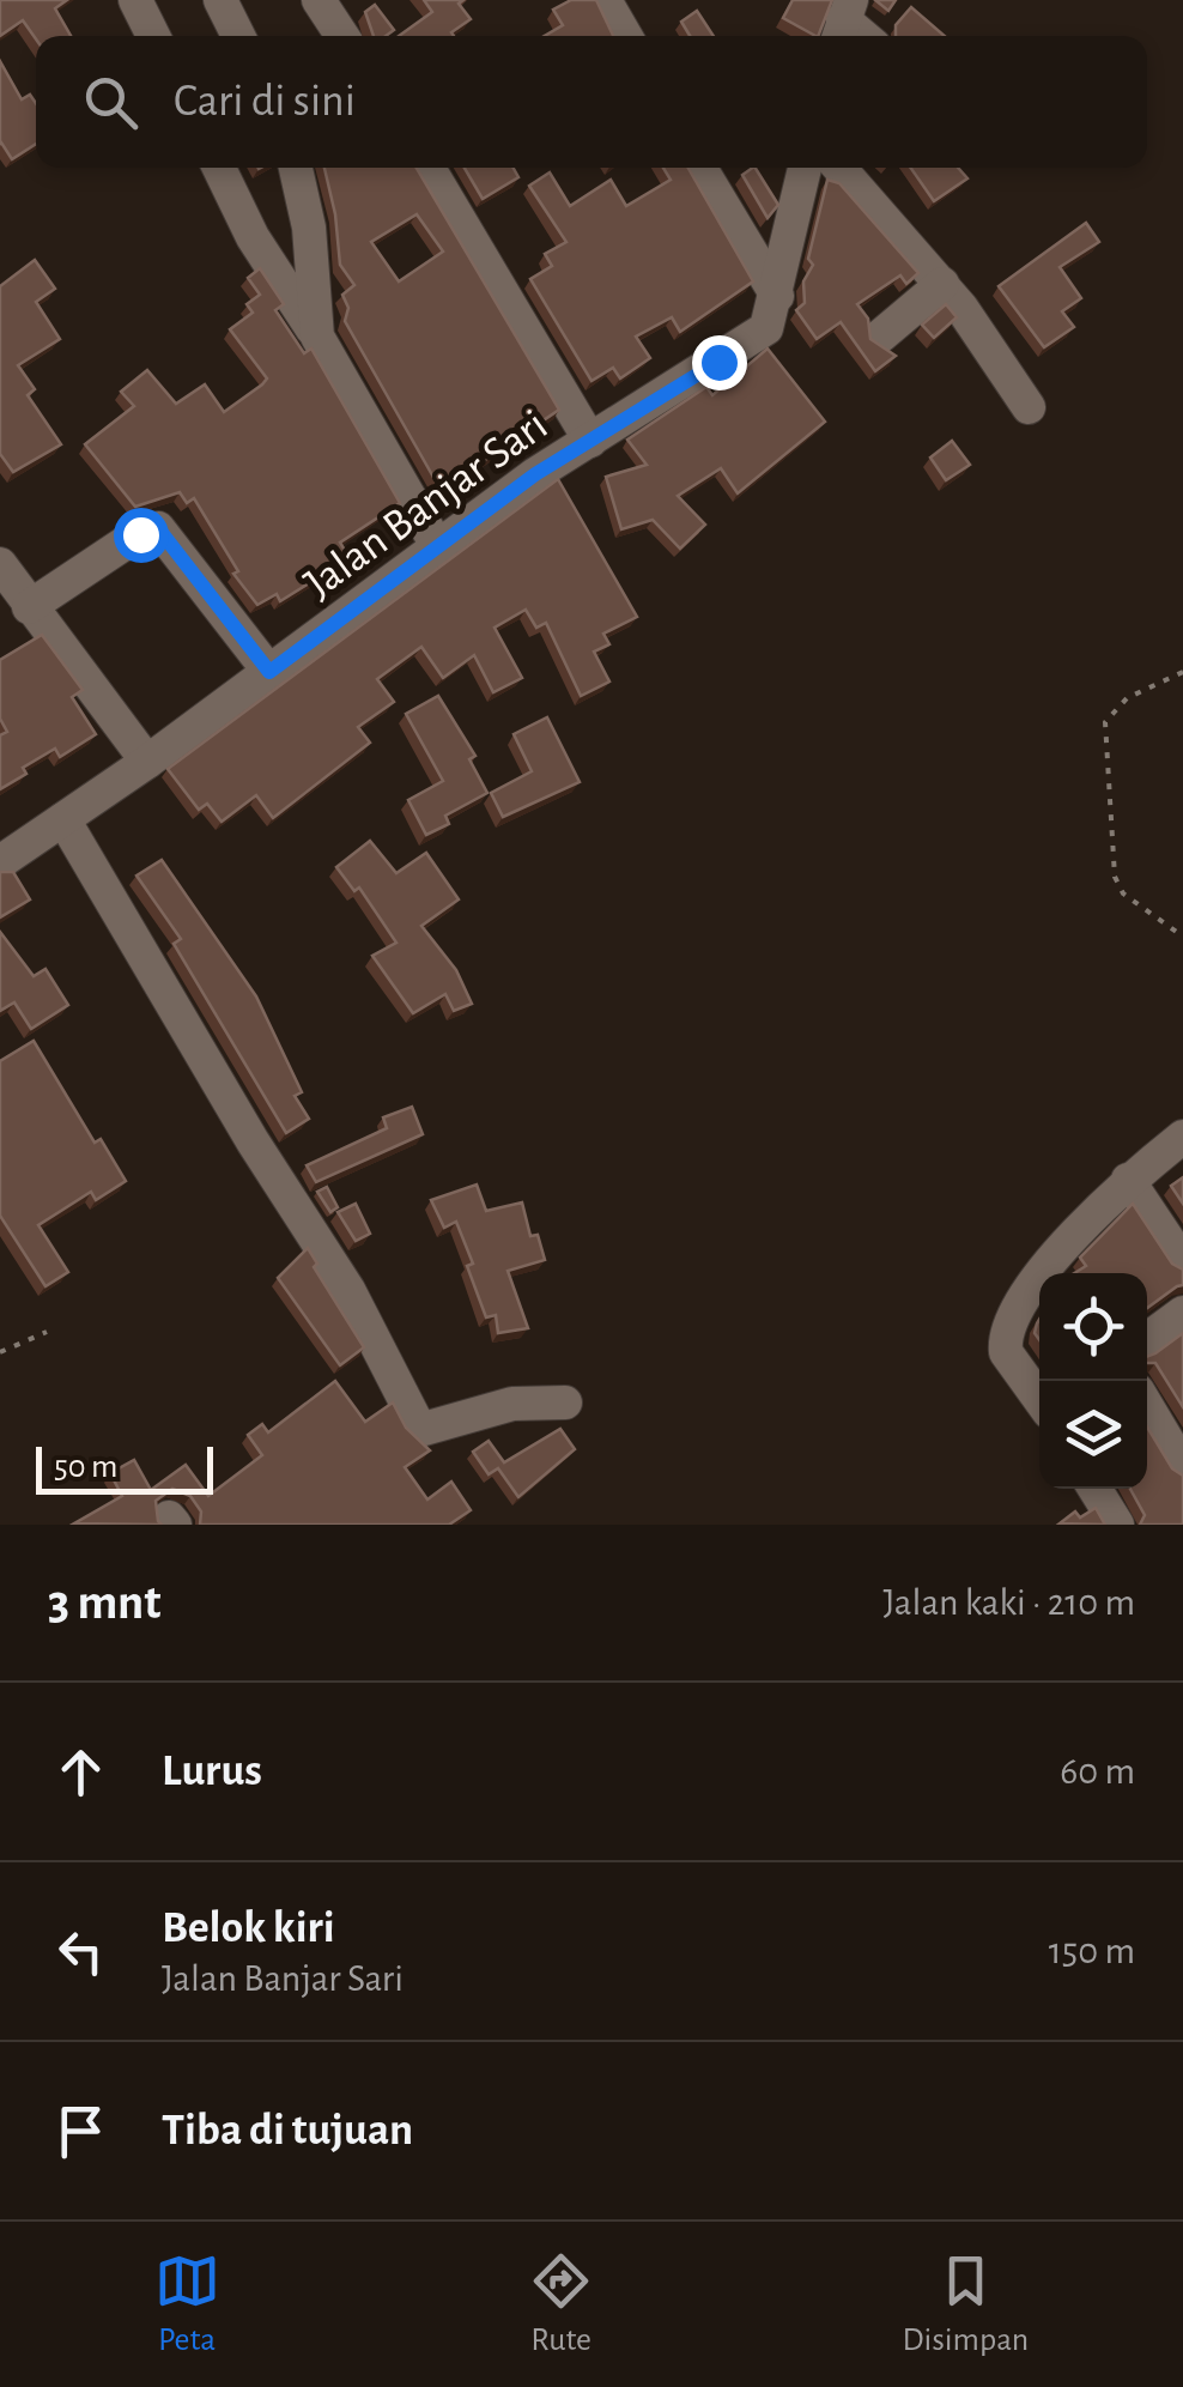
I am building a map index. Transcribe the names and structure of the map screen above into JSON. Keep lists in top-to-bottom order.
{
  "streets": {
    "street": ["Jalan Banjar Sari"]
  },
  "scale_bar": "50 m",
  "page": {
    "search": "Cari di sini",
    "scale": "50 m",
    "heading": ["3 mnt", "Jalan kaki · 210 m"],
    "list": [
      ["Lurus", "60 m"],
      ["Belok kiri", "Jalan Banjar Sari", "150 m"],
      "Tiba di tujuan"
    ],
    "nav": ["Peta", "Rute", "Disimpan"]
  }
}
